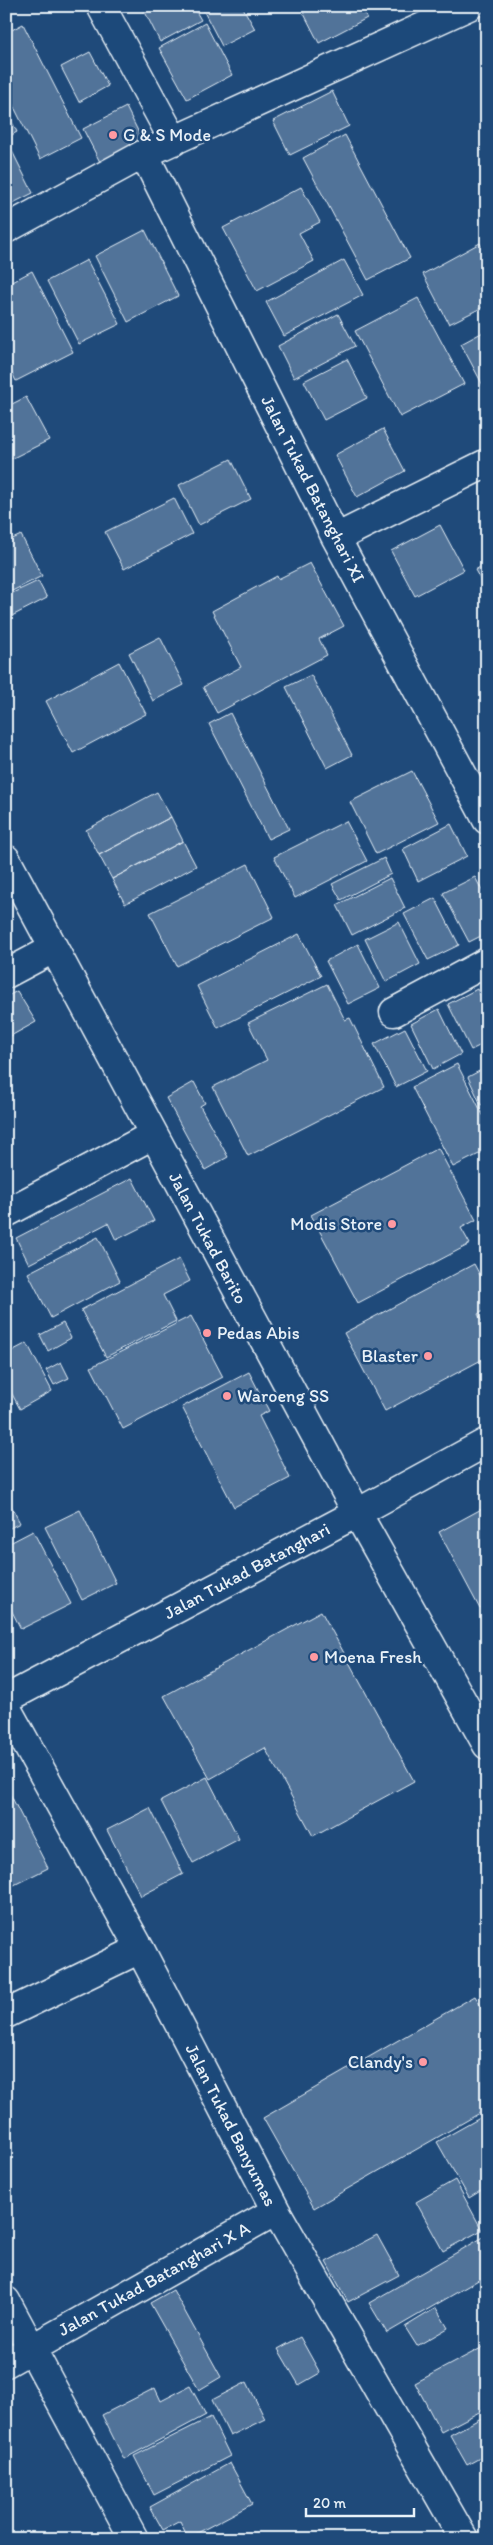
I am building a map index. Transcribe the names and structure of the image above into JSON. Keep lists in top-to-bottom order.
{
  "streets": {
    "street": [
      "Jalan Tukad Batanghari XI",
      "Jalan Tukad Barito",
      "Jalan Tukad Batanghari",
      "Jalan Tukad Banyumas",
      "Jalan Tukad Batanghari X A"
    ]
  },
  "crossings": [
    ["Jalan Tukad Barito", "Jalan Tukad Batanghari"],
    ["Jalan Tukad Banyumas", "Jalan Tukad Batanghari X A"]
  ],
  "places": [
    "G & S Mode",
    "Modis Store",
    "Pedas Abis",
    "Blaster",
    "Waroeng SS",
    "Moena Fresh",
    "Clandy's"
  ],
  "scale_bar": "20 m"
}
